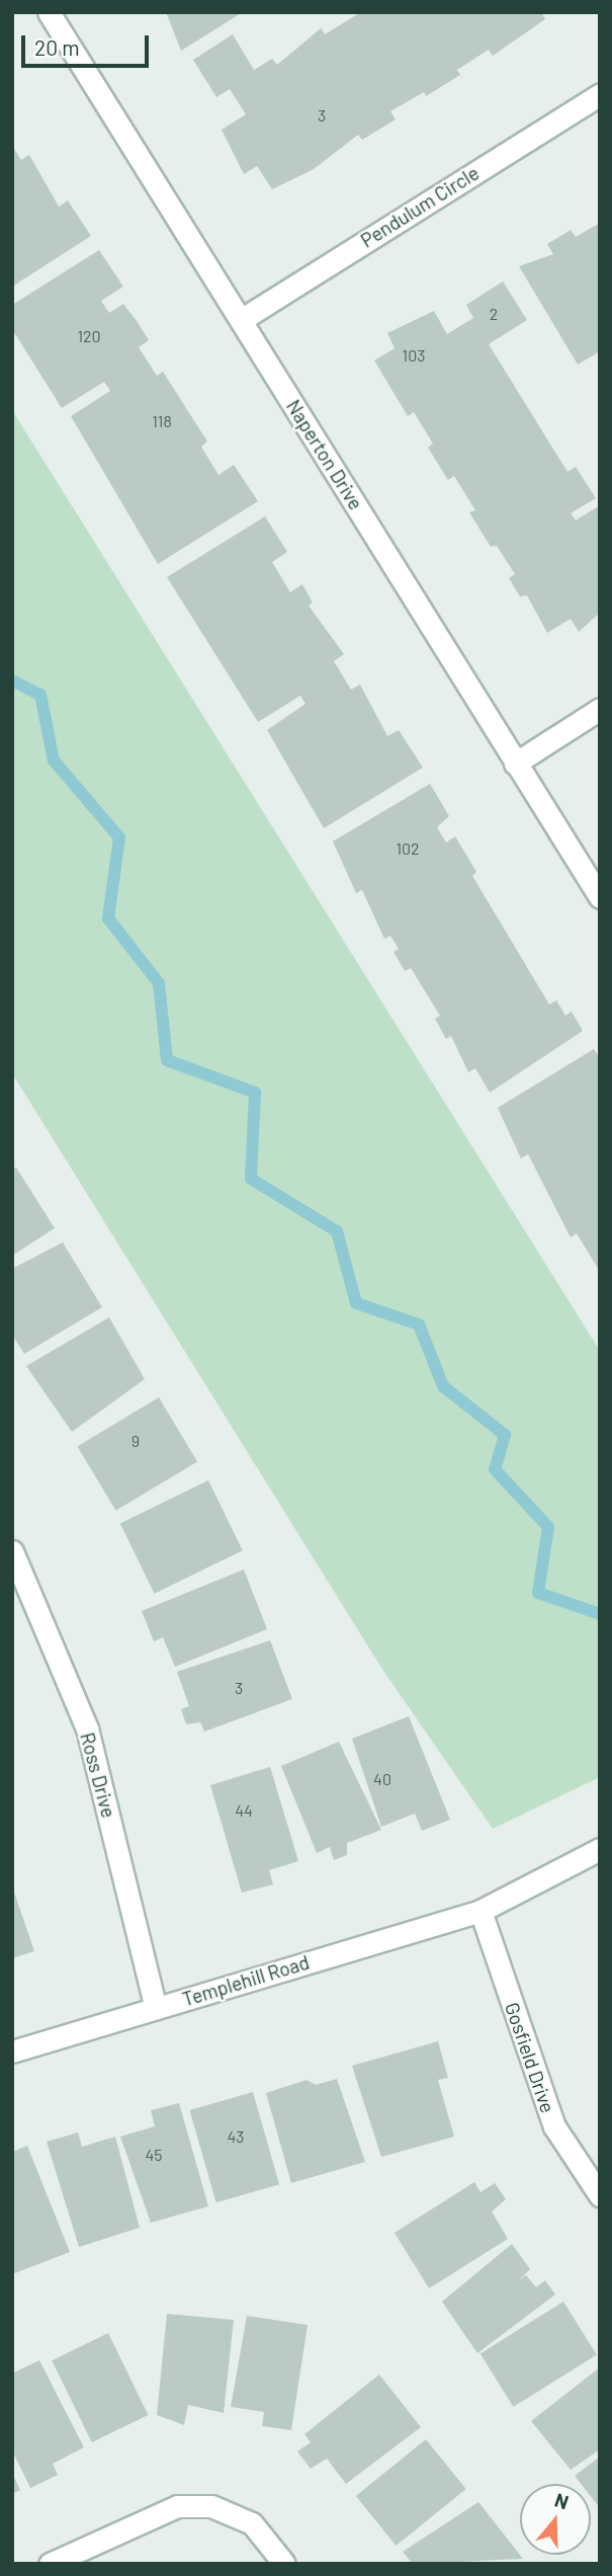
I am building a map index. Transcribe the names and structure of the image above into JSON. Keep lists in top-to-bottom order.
{
  "streets": {
    "street": [
      "Pendulum Circle",
      "Naperton Drive",
      "Ross Drive",
      "Templehill Road",
      "Gosfield Drive"
    ]
  },
  "crossings": [
    ["Pendulum Circle", "Naperton Drive"],
    ["Ross Drive", "Templehill Road"],
    ["Templehill Road", "Gosfield Drive"]
  ],
  "house_numbers": [
    "3",
    "2",
    "120",
    "103",
    "118",
    "102",
    "9",
    "3",
    "40",
    "44",
    "43",
    "45"
  ],
  "scale_bar": "20 m",
  "north": "top"
}
